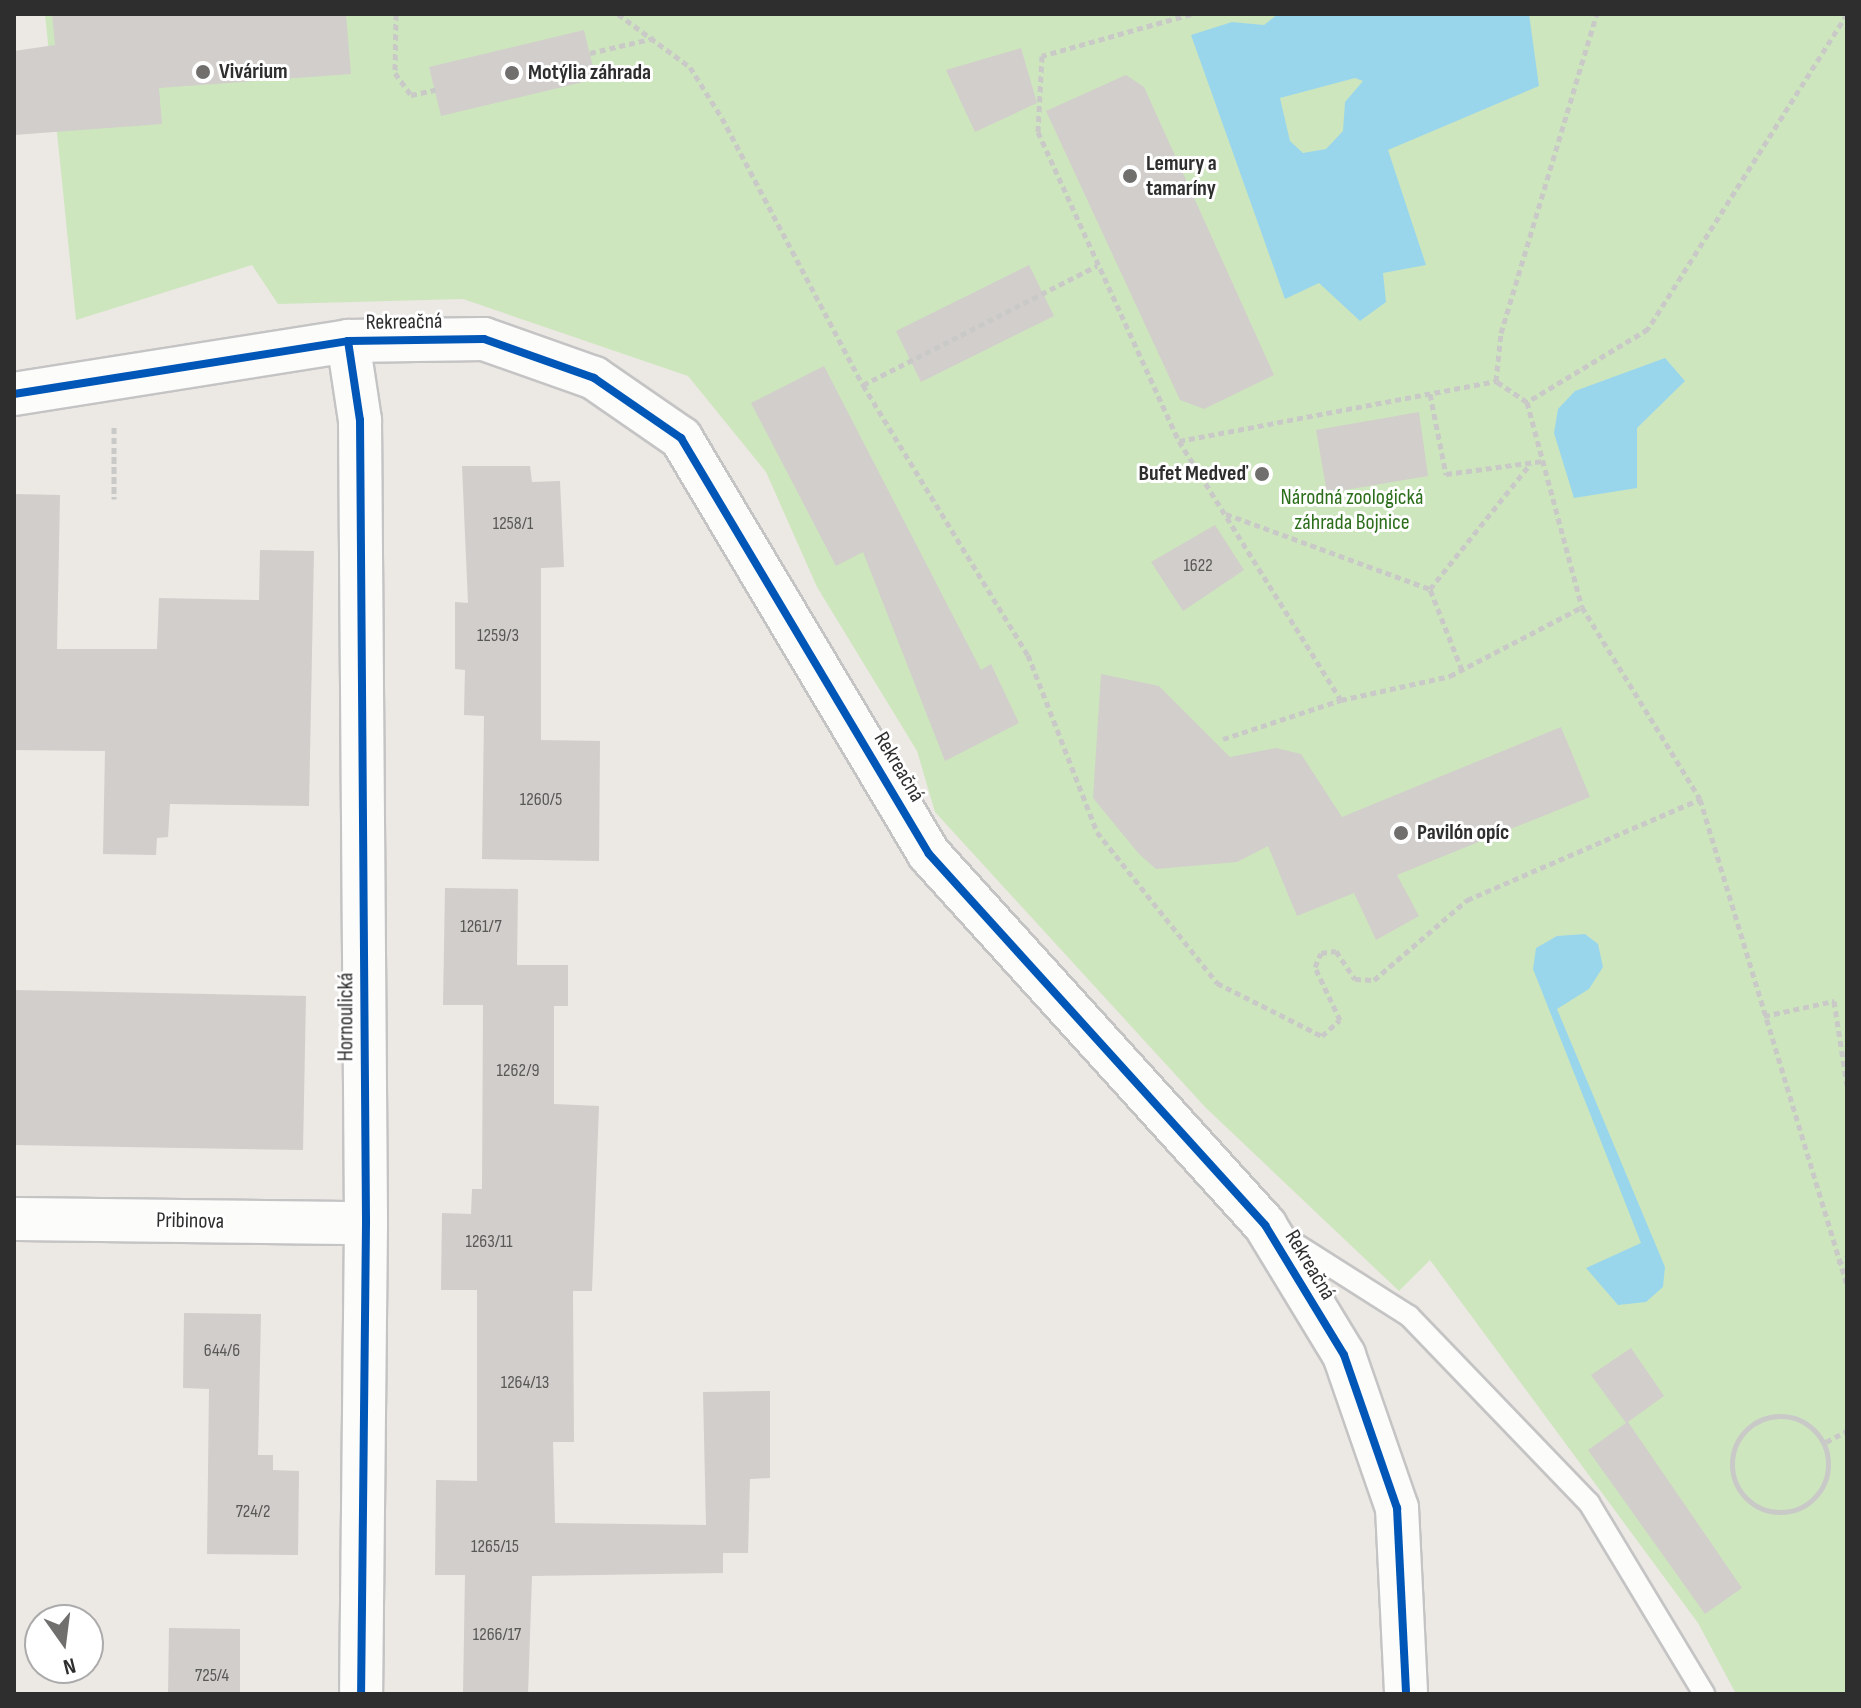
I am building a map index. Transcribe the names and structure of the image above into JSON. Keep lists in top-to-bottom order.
{
  "streets": {
    "street": ["Rekreačná", "Hornoulická", "Pribinova"]
  },
  "crossings": [
    ["Rekreačná", "Hornoulická"],
    ["Hornoulická", "Pribinova"]
  ],
  "parks": ["Národná zoologická záhrada Bojnice"],
  "places": [
    "Vivárium",
    "Motýlia záhrada",
    "Lemury a tamaríny",
    "Bufet Medveď",
    "Pavilón opíc"
  ],
  "house_numbers": [
    "1258/1",
    "1622",
    "1259/3",
    "1260/5",
    "1261/7",
    "1262/9",
    "1263/11",
    "644/6",
    "1264/13",
    "724/2",
    "1265/15",
    "1266/17",
    "725/4"
  ],
  "north": "bottom"
}
